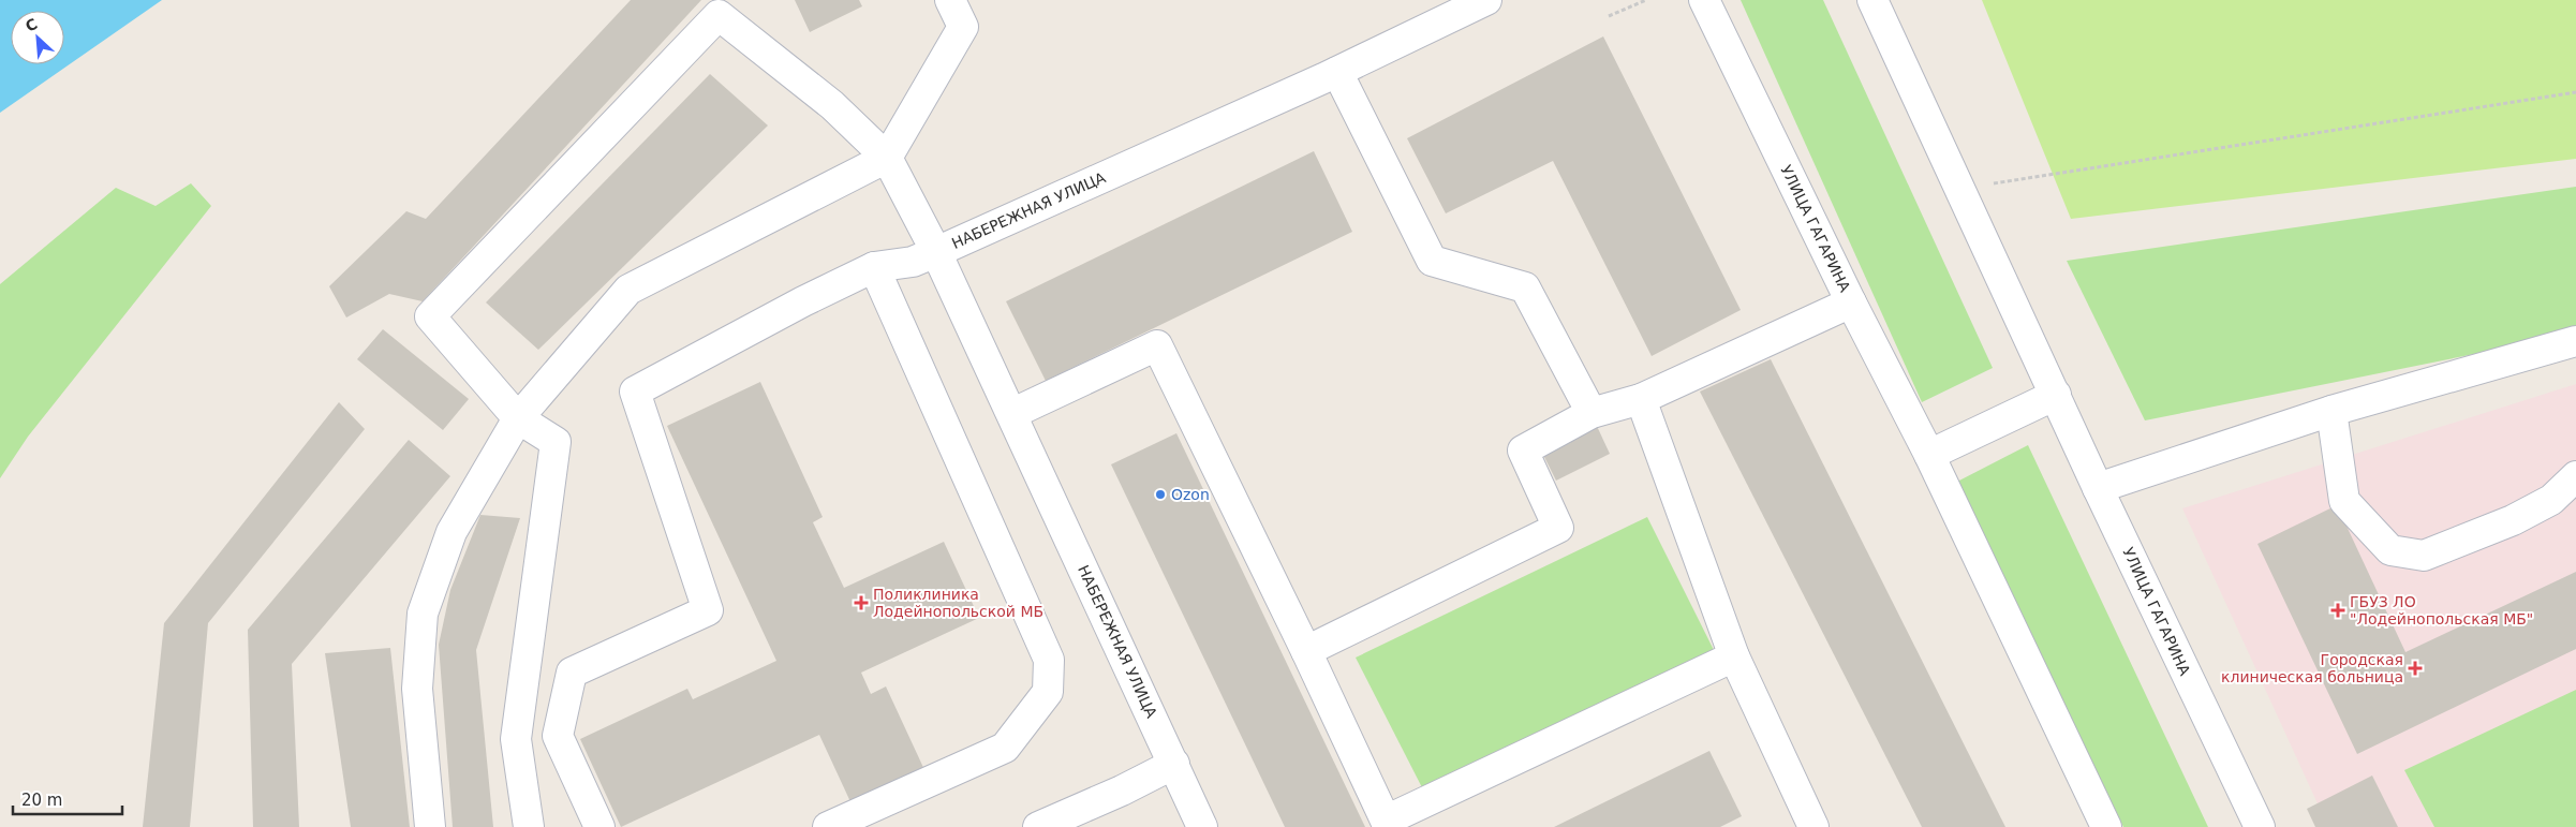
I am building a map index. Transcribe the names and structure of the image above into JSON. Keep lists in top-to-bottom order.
{
  "streets": {
    "street": ["НАБЕРЕЖНАЯ УЛИЦА", "УЛИЦА ГАГАРИНА"]
  },
  "places": {
    "other": ["Ozon"],
    "health": ["Поликлиника Лодейнопольской МБ", "ГБУЗ ЛО \"Лодейнопольская МБ\"", "Городская клиническая больница"]
  },
  "scale_bar": "20 m",
  "north": "top left"
}
